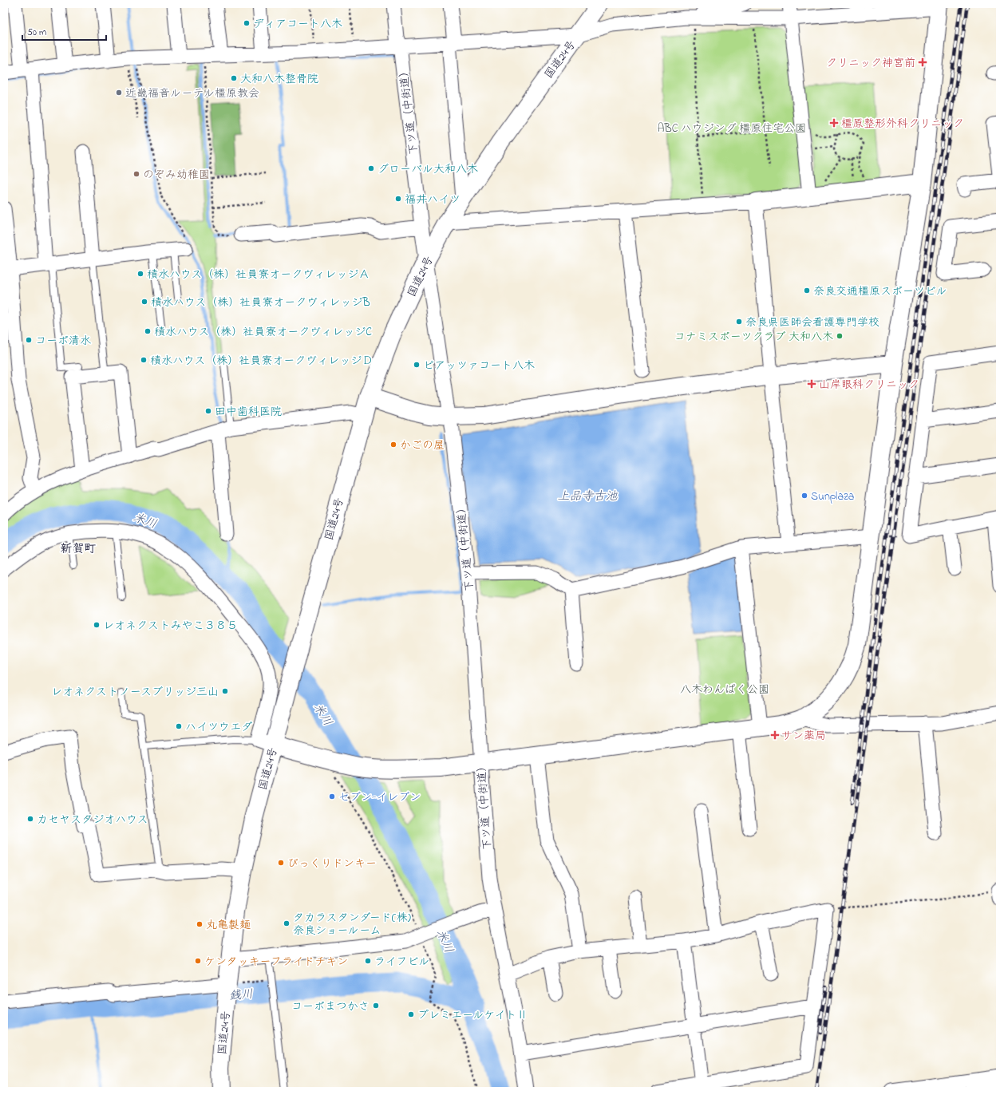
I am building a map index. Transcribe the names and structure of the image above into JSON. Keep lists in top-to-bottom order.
{
  "streets": {
    "main road": ["国道24号"],
    "street": ["下ツ道（中街道）"]
  },
  "crossings": [
    ["国道24号", "下ツ道（中街道）"]
  ],
  "districts": ["新賀町"],
  "water": ["上品寺古池", "米川", "銭川"],
  "parks": ["ABC ハウジング 橿原住宅公園", "八木わんぱく公園"],
  "places": {
    "other": [
      "ディアコート八木",
      "大和八木整骨院",
      "近畿福音ルーテル橿原教会",
      "グローバル大和八木",
      "のぞみ幼稚園",
      "福井ハイツ",
      "積水ハウス（株）社員寮オークヴィレッジＡ",
      "奈良交通橿原スポーツビル",
      "積水ハウス（株）社員寮オークヴィレッジB",
      "奈良県医師会看護専門学校",
      "積水ハウス（株）社員寮オークヴィレッジC",
      "コナミスポーツクラブ 大和八木",
      "コーポ清水",
      "積水ハウス（株）社員寮オークヴィレッジＤ",
      "ピアッツァコート八木",
      "田中歯科医院",
      "かごの屋",
      "Sunplaza",
      "レオネクストみやこ３８５",
      "レオネクストノースブリッジ三山",
      "ハイツウエダ",
      "セブン-イレブン",
      "カセヤスタジオハウス",
      "びっくりドンキー",
      "タカラスタンダード(株) 奈良ショールーム",
      "丸亀製麺",
      "ケンタッキーフライドチキン",
      "ライフビル",
      "コーポまつかさ",
      "プレミエールケイトⅡ"
    ],
    "health": [
      "クリニック神宮前",
      "橿原整形外科クリニック",
      "山岸眼科クリニック",
      "サン薬局"
    ]
  },
  "scale_bar": "50 m"
}
